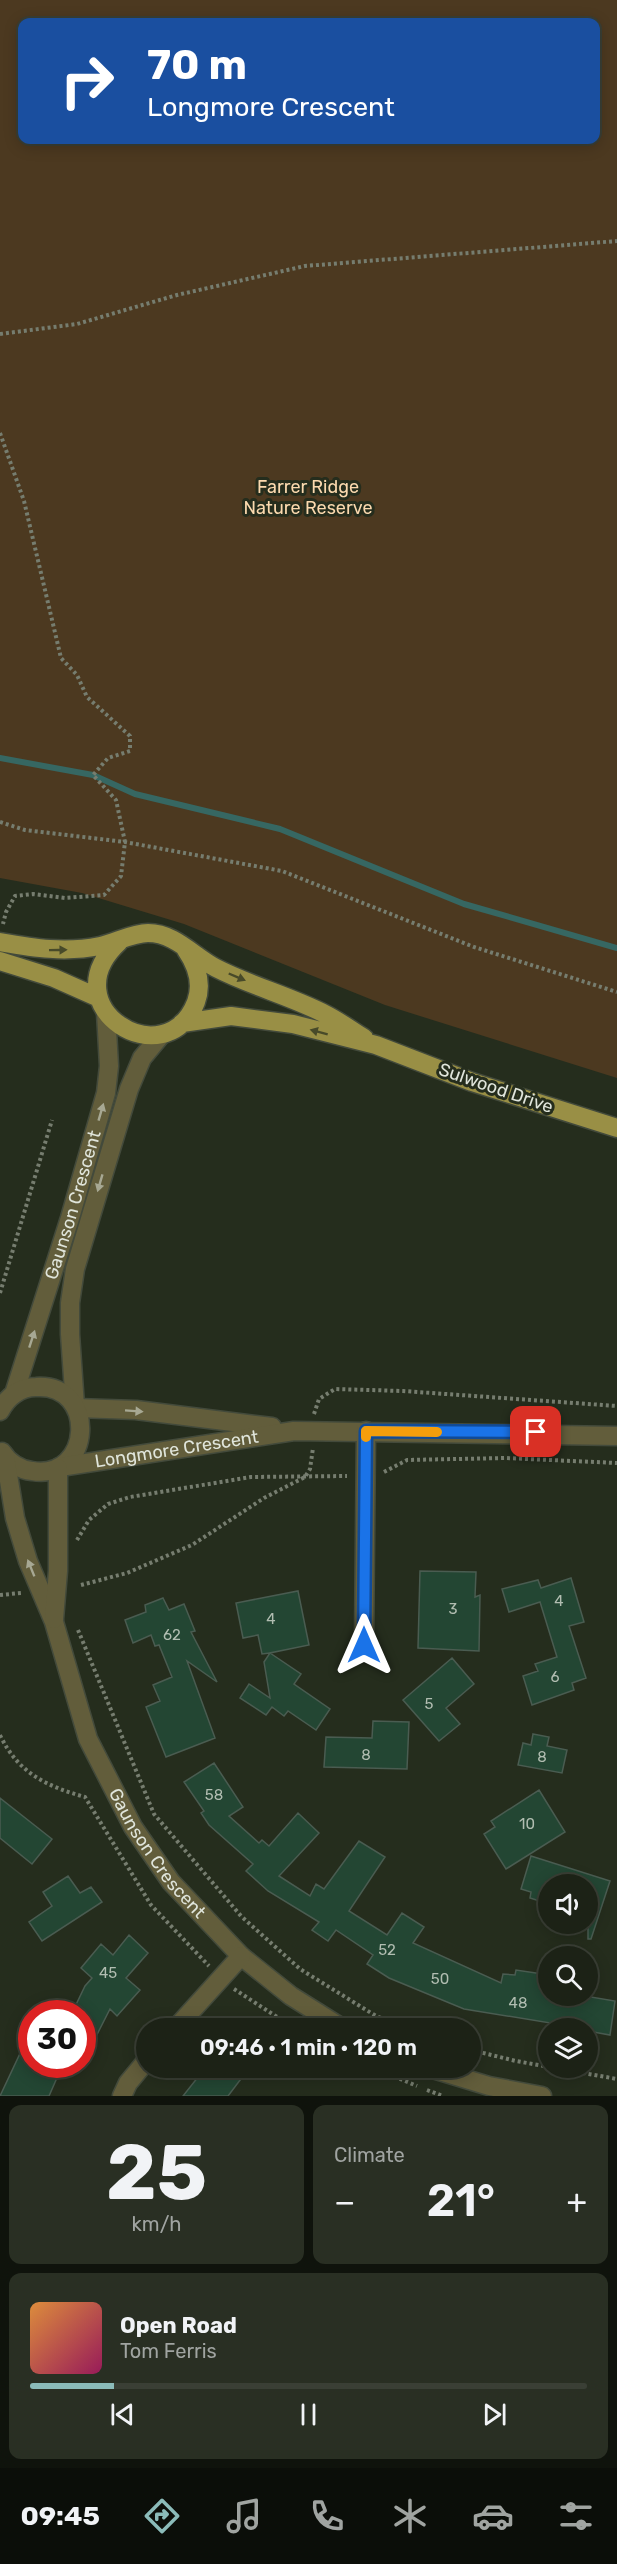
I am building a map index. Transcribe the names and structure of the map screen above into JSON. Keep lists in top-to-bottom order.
{
  "streets": {
    "main road": ["Sulwood Drive"],
    "street": ["Gaunson Crescent", "Longmore Crescent"]
  },
  "crossings": [
    ["Sulwood Drive", "Gaunson Crescent"],
    ["Gaunson Crescent", "Longmore Crescent"]
  ],
  "parks": ["Farrer Ridge Nature Reserve"],
  "house_numbers": [
    "4",
    "3",
    "4",
    "62",
    "6",
    "5",
    "8",
    "8",
    "58",
    "10",
    "52",
    "45",
    "50",
    "48"
  ],
  "page": {
    "turn": ["70 m", "Longmore Crescent"],
    "limit": "30",
    "trip": "09:46 · 1 min · 120 m",
    "tile": [
      ["25", "km/h"],
      "Climate"
    ],
    "heat": ["−", "21°", "+"],
    "song": ["Open Road", "Tom Ferris"],
    "tabs": "09:45"
  }
}
